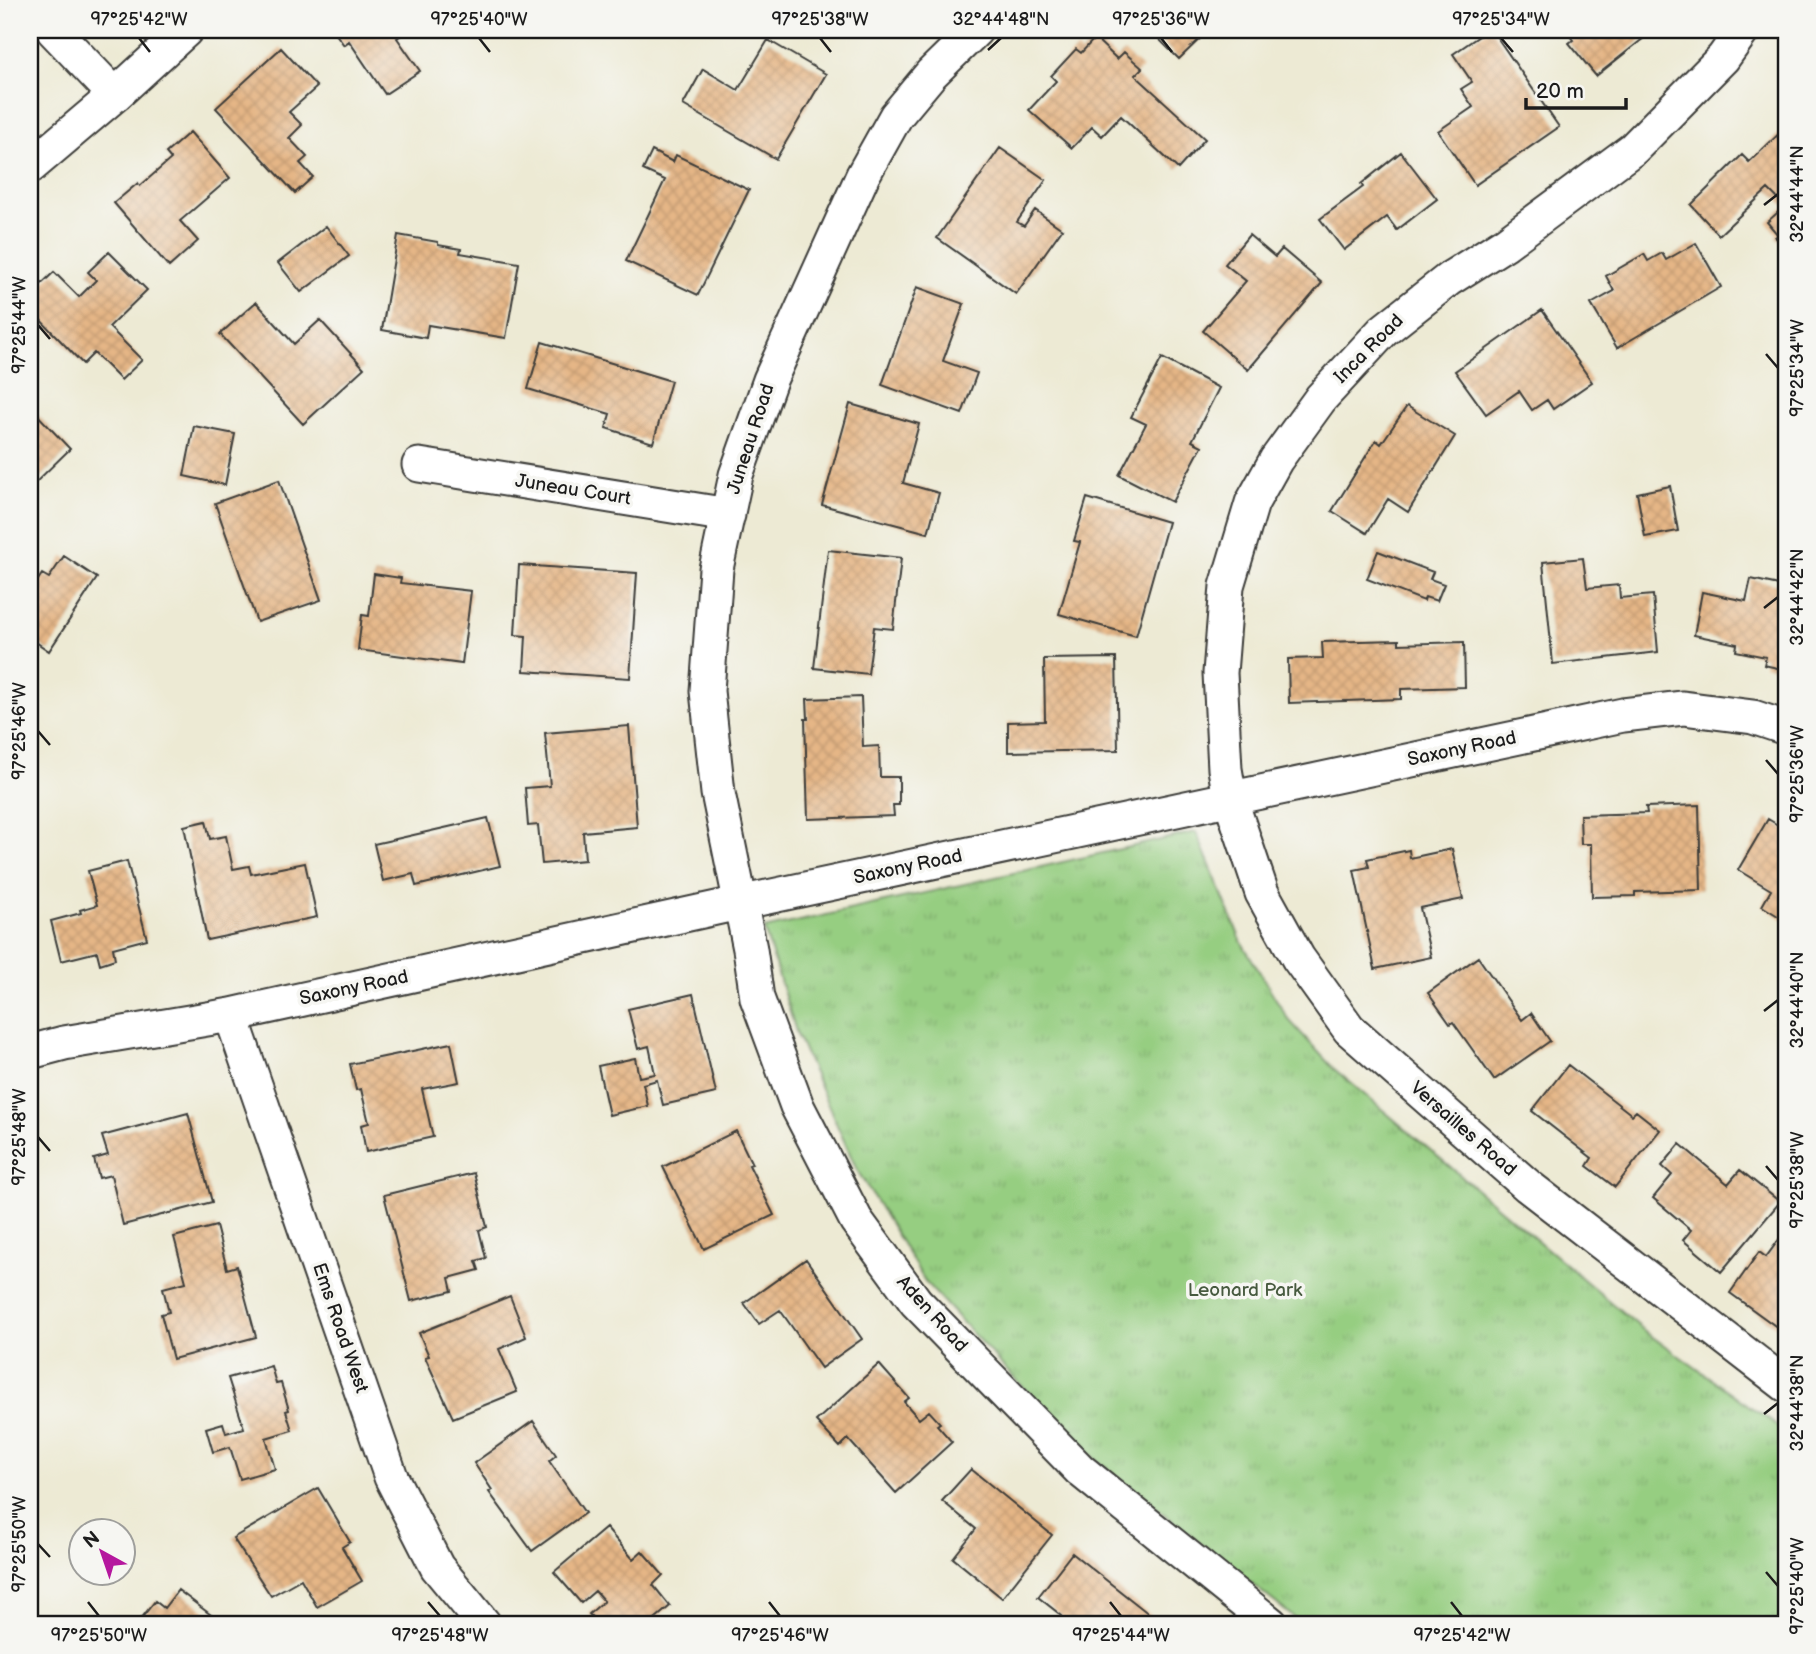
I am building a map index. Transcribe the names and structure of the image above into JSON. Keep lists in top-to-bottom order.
{
  "streets": {
    "street": [
      "Inca Road",
      "Juneau Road",
      "Juneau Court",
      "Saxony Road",
      "Versailles Road",
      "Aden Road",
      "Ems Road West"
    ]
  },
  "crossings": [
    ["Inca Road", "Saxony Road"],
    ["Inca Road", "Versailles Road"],
    ["Juneau Road", "Juneau Court"],
    ["Juneau Road", "Saxony Road"],
    ["Juneau Road", "Aden Road"],
    ["Saxony Road", "Versailles Road"],
    ["Saxony Road", "Aden Road"],
    ["Saxony Road", "Ems Road West"]
  ],
  "parks": ["Leonard Park"],
  "scale_bar": "20 m",
  "north": "top left",
  "coordinates": [
    "97°25'42\"W",
    "97°25'40\"W",
    "97°25'38\"W",
    "32°44'48\"N",
    "97°25'36\"W",
    "97°25'34\"W",
    "32°44'44\"N",
    "97°25'44\"W",
    "32°44'42\"N",
    "97°25'46\"W",
    "32°44'40\"N",
    "97°25'48\"W",
    "32°44'38\"N",
    "97°25'50\"W"
  ]
}
